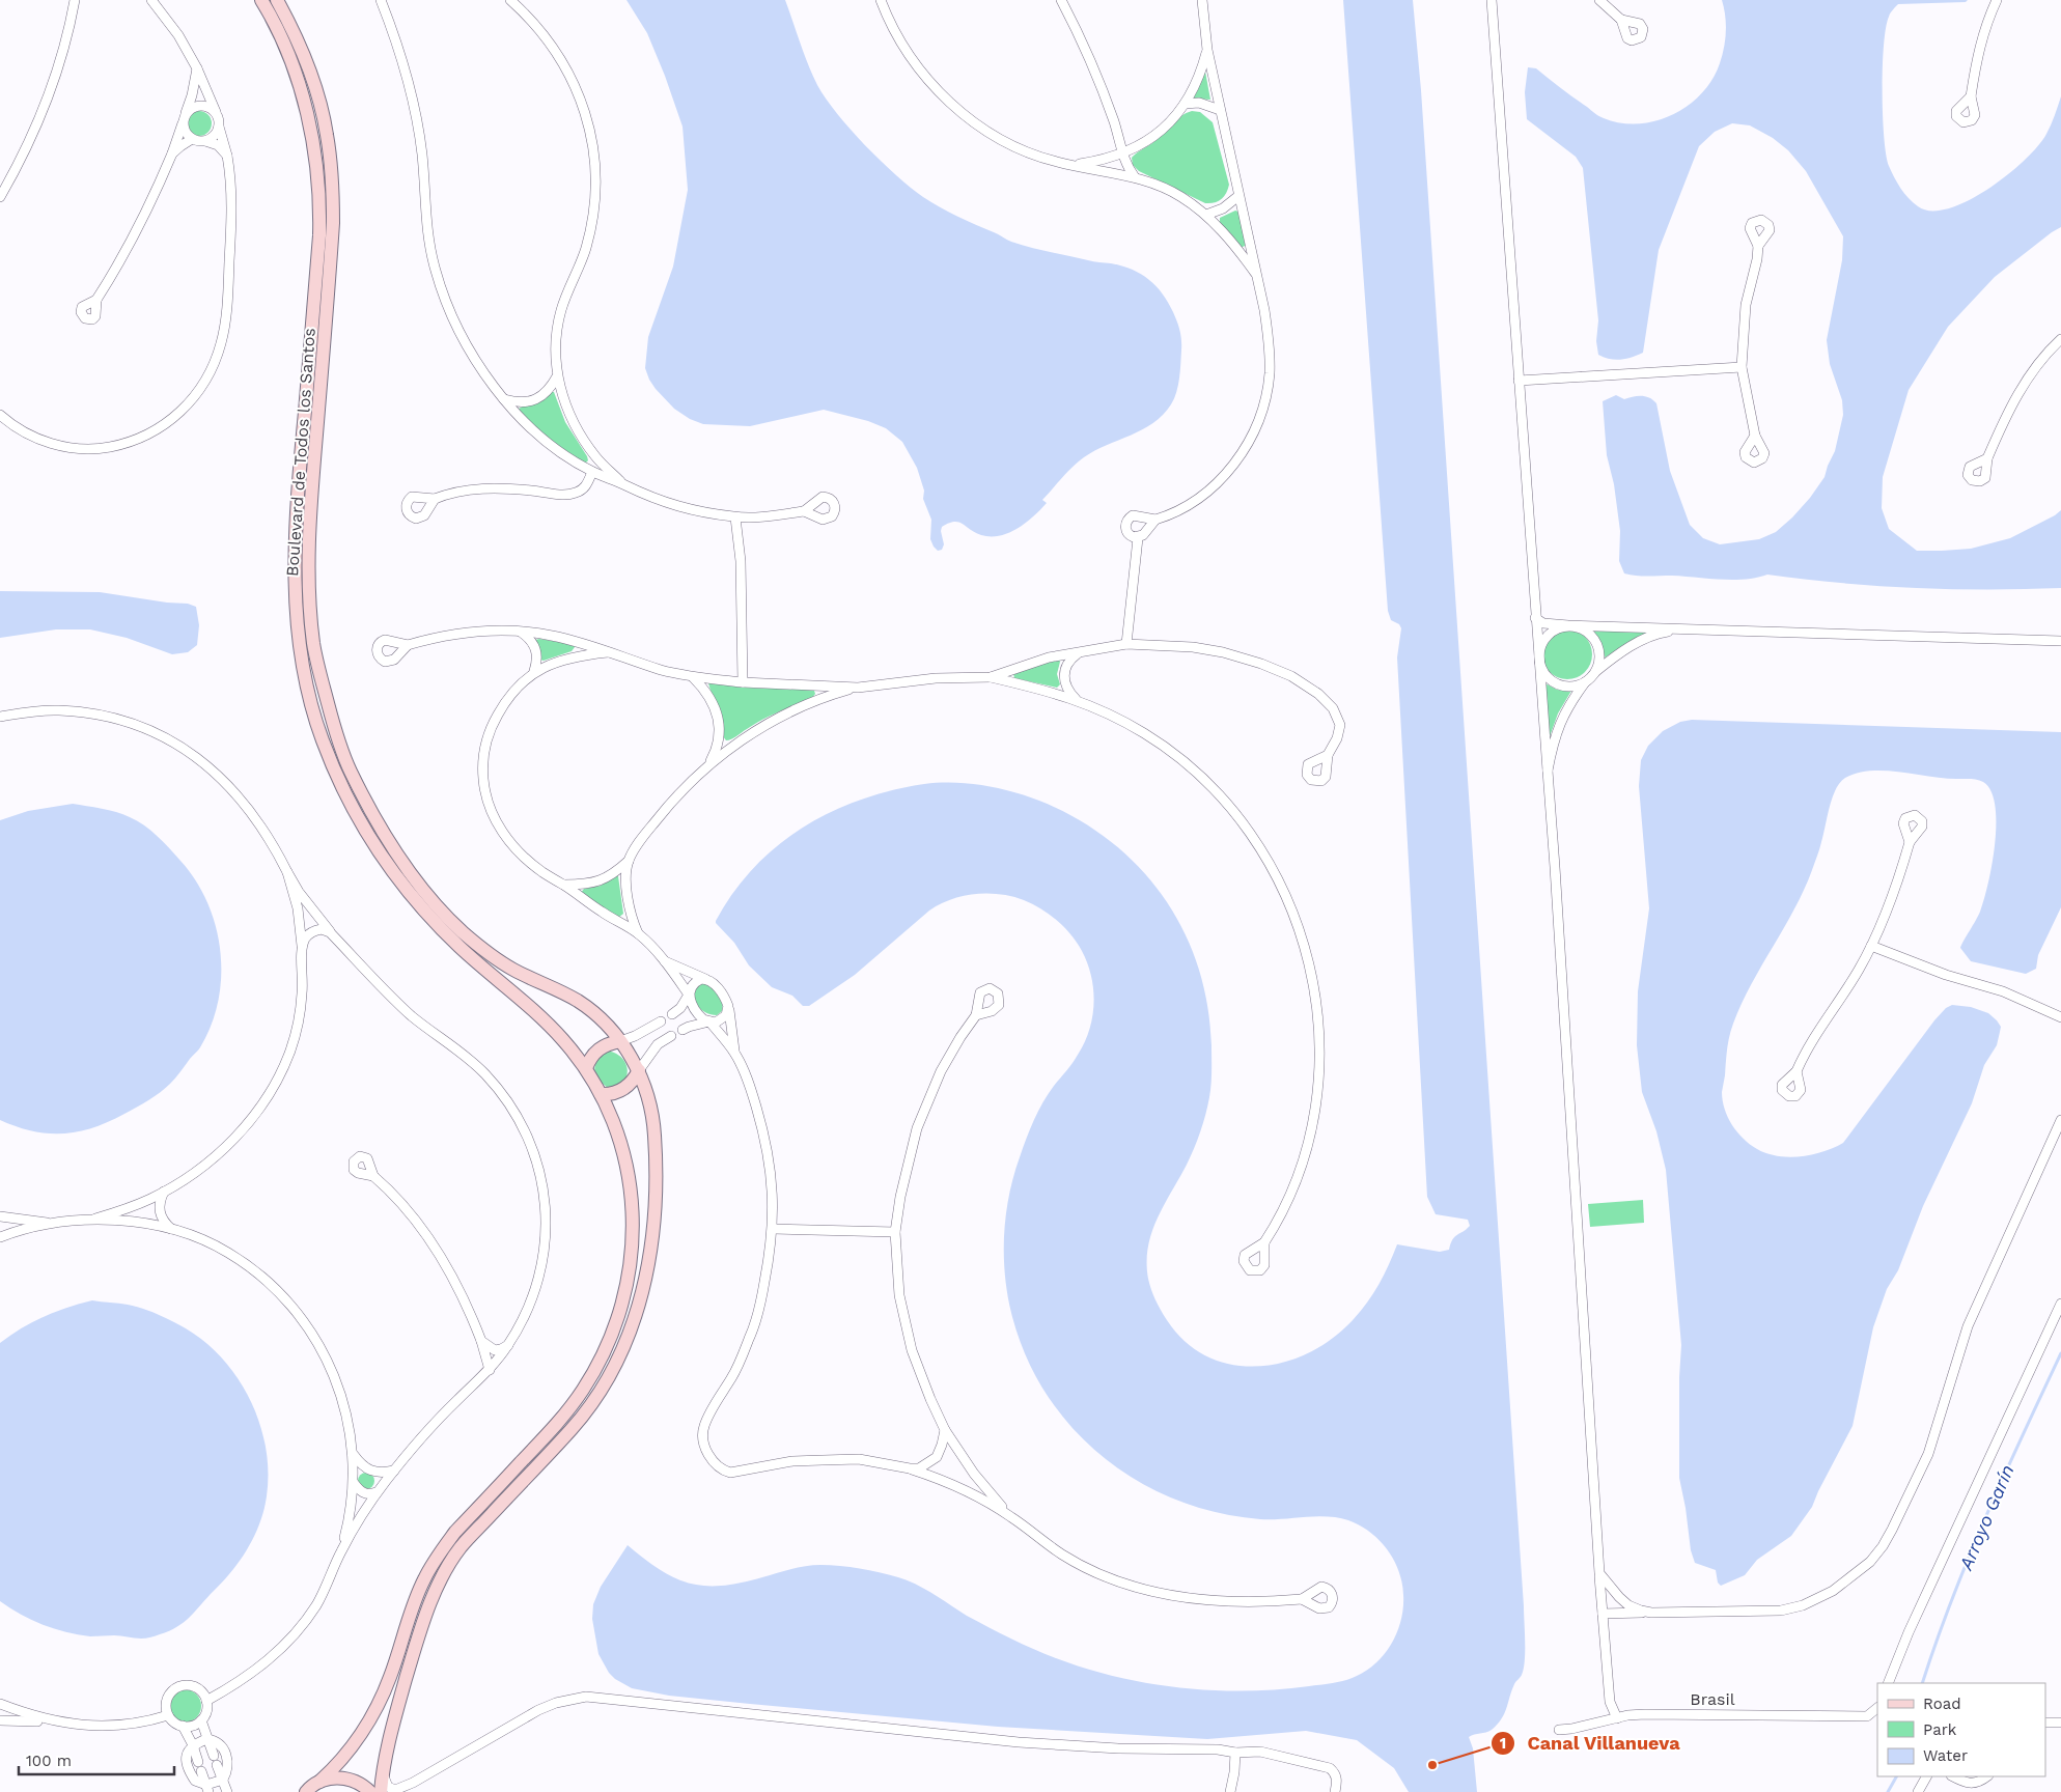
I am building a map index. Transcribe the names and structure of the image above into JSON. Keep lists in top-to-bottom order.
{
  "streets": {
    "street": ["Boulevard de Todos los Santos", "Brasil"]
  },
  "water": ["Arroyo Garín"],
  "places": ["Canal Villanueva"],
  "legend": ["Road", "Park", "Water"],
  "scale_bar": "100 m"
}
